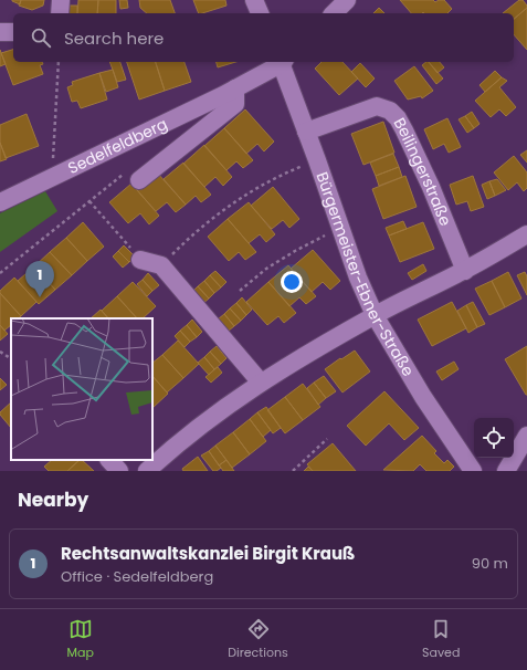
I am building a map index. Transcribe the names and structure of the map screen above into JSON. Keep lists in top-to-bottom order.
{
  "streets": {
    "street": ["Sedelfeldberg", "Beilingerstraße", "Bürgermeister-Ebner-Straße"]
  },
  "crossings": [
    ["Beilingerstraße", "Bürgermeister-Ebner-Straße"]
  ],
  "page": {
    "search": "Search here",
    "pins": "1",
    "heading": "Nearby",
    "list": [
      {
        "mark": "1",
        "name": "Rechtsanwaltskanzlei Birgit Krauß",
        "note": "Office · Sedelfeldberg",
        "value": "90 m"
      }
    ],
    "nav": ["Map", "Directions", "Saved"]
  }
}
